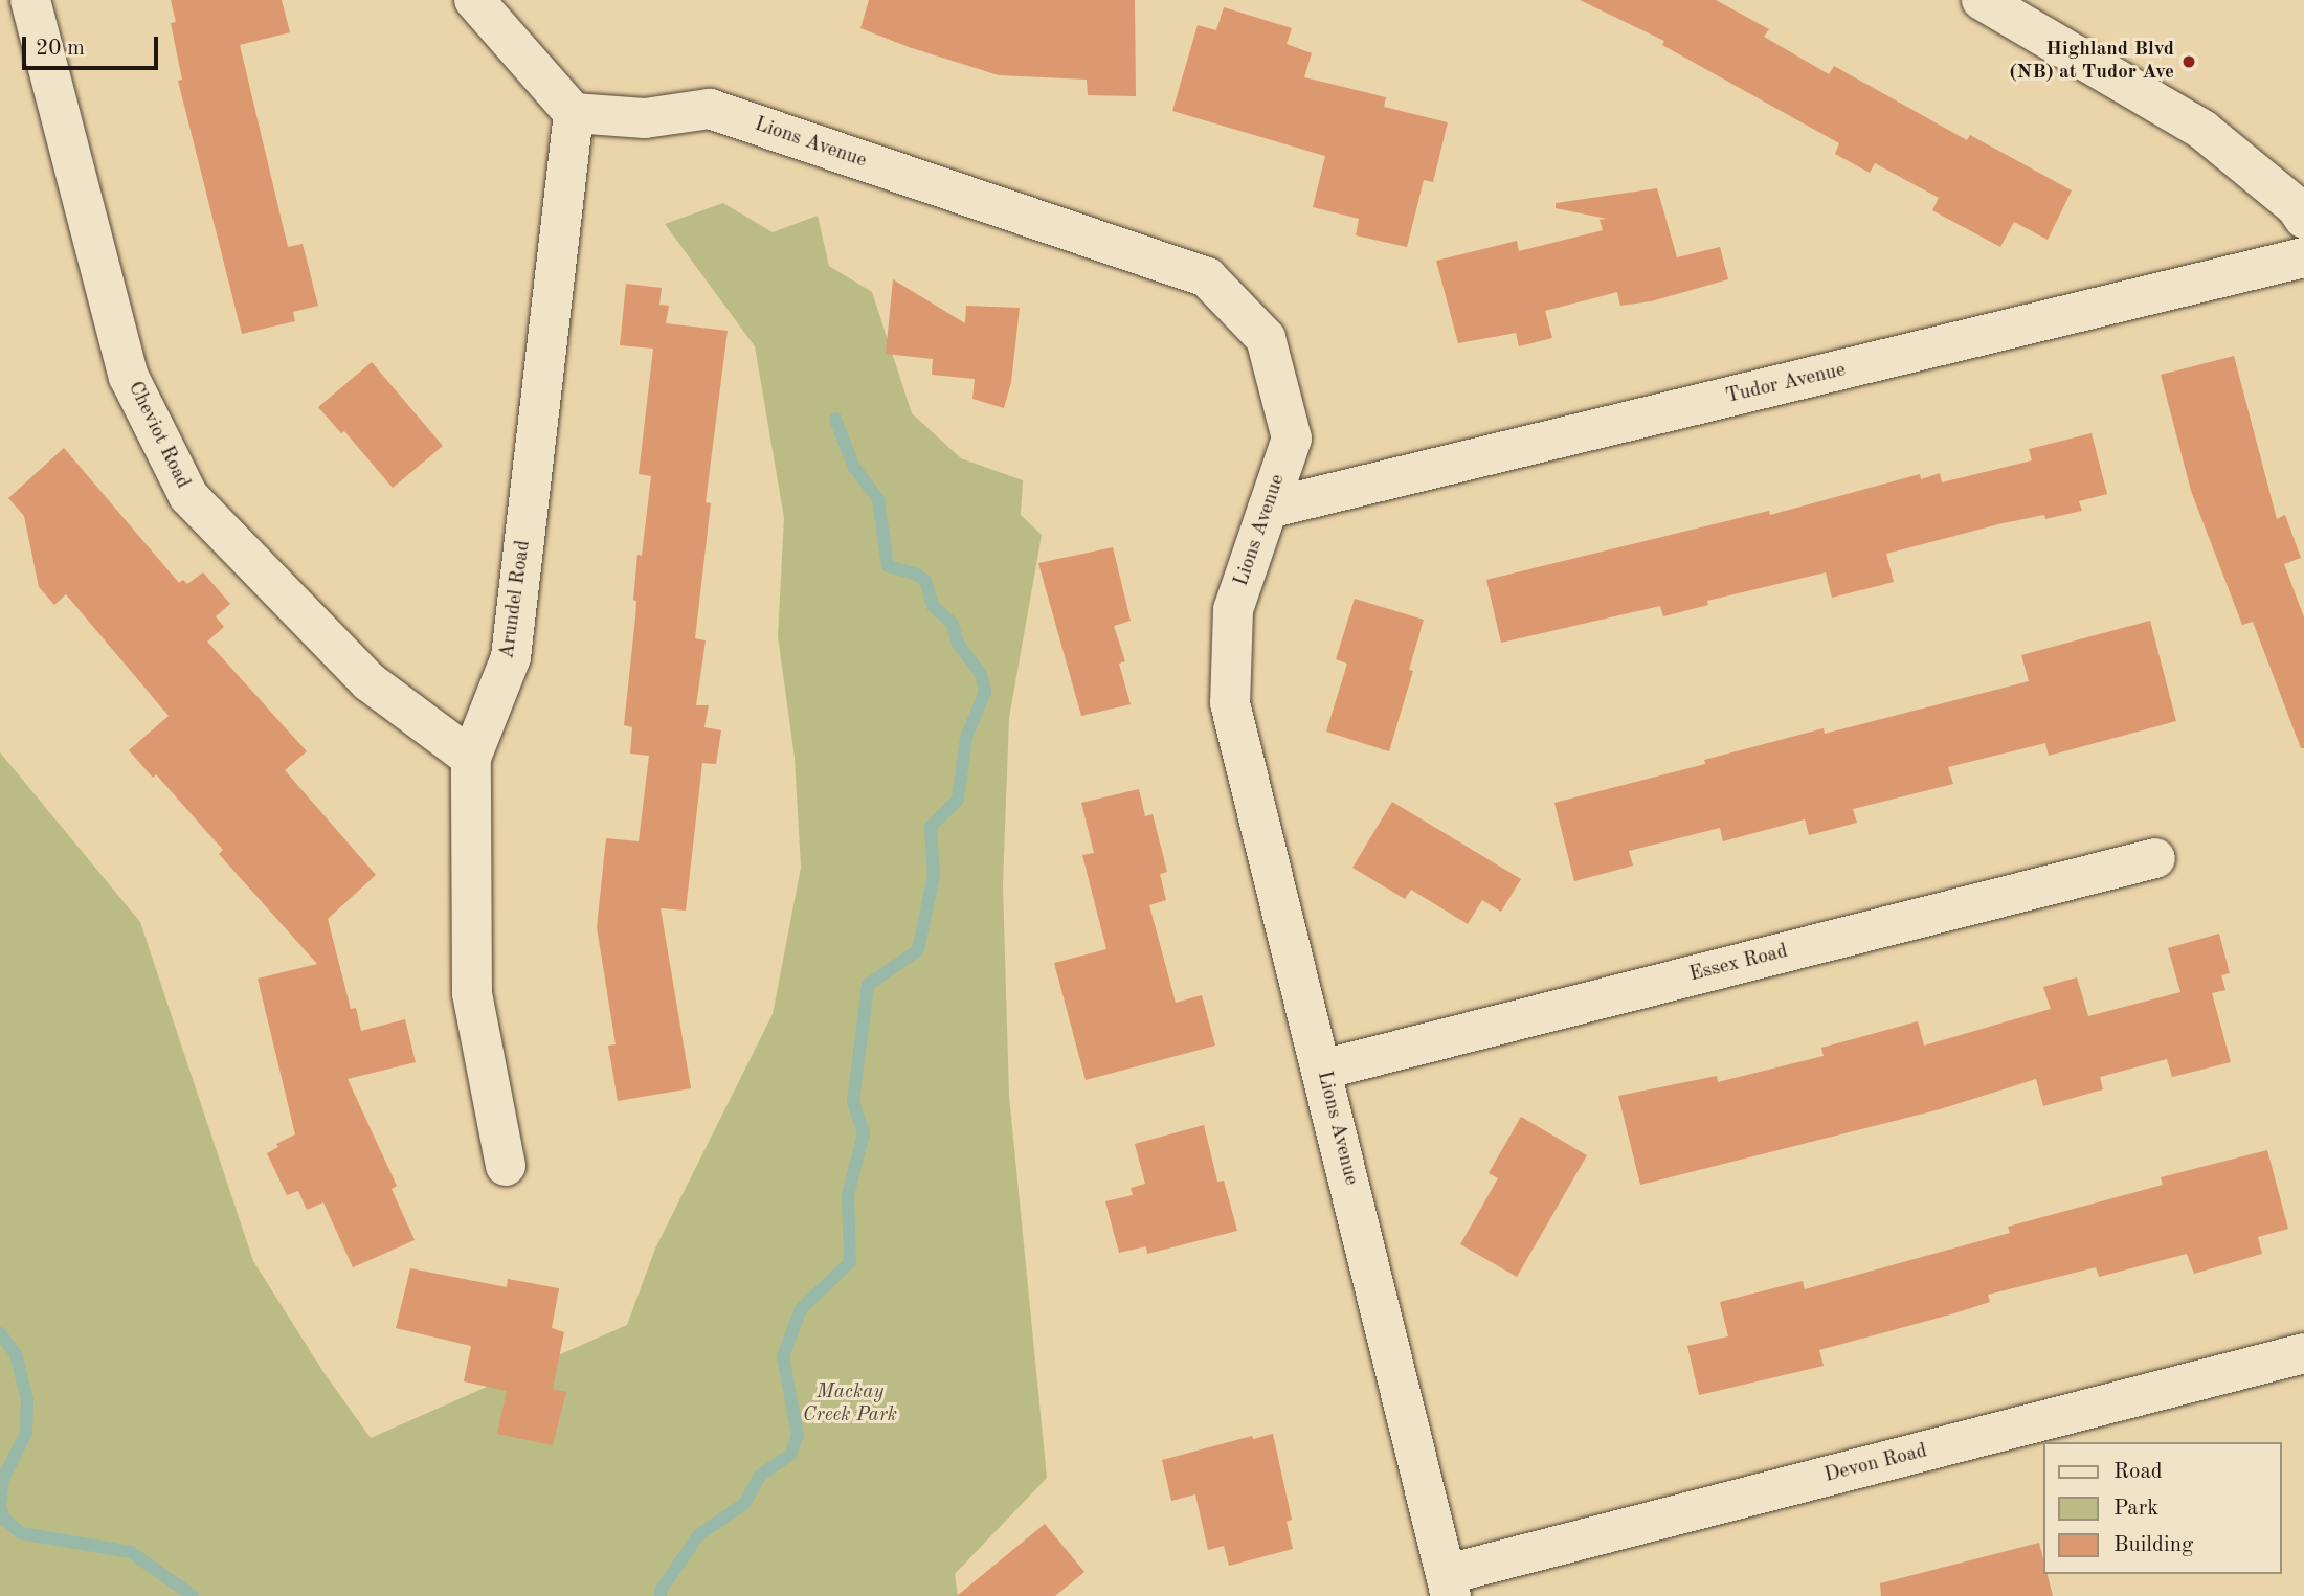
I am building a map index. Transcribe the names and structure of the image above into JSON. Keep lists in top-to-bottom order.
{
  "streets": {
    "street": [
      "Lions Avenue",
      "Tudor Avenue",
      "Cheviot Road",
      "Arundel Road",
      "Essex Road",
      "Devon Road"
    ]
  },
  "crossings": [
    ["Lions Avenue", "Tudor Avenue"],
    ["Lions Avenue", "Arundel Road"],
    ["Lions Avenue", "Essex Road"],
    ["Lions Avenue", "Devon Road"],
    ["Cheviot Road", "Arundel Road"]
  ],
  "parks": ["Mackay Creek Park"],
  "places": ["Highland Blvd (NB) at Tudor Ave"],
  "legend": ["Road", "Park", "Building"],
  "scale_bar": "20 m"
}
